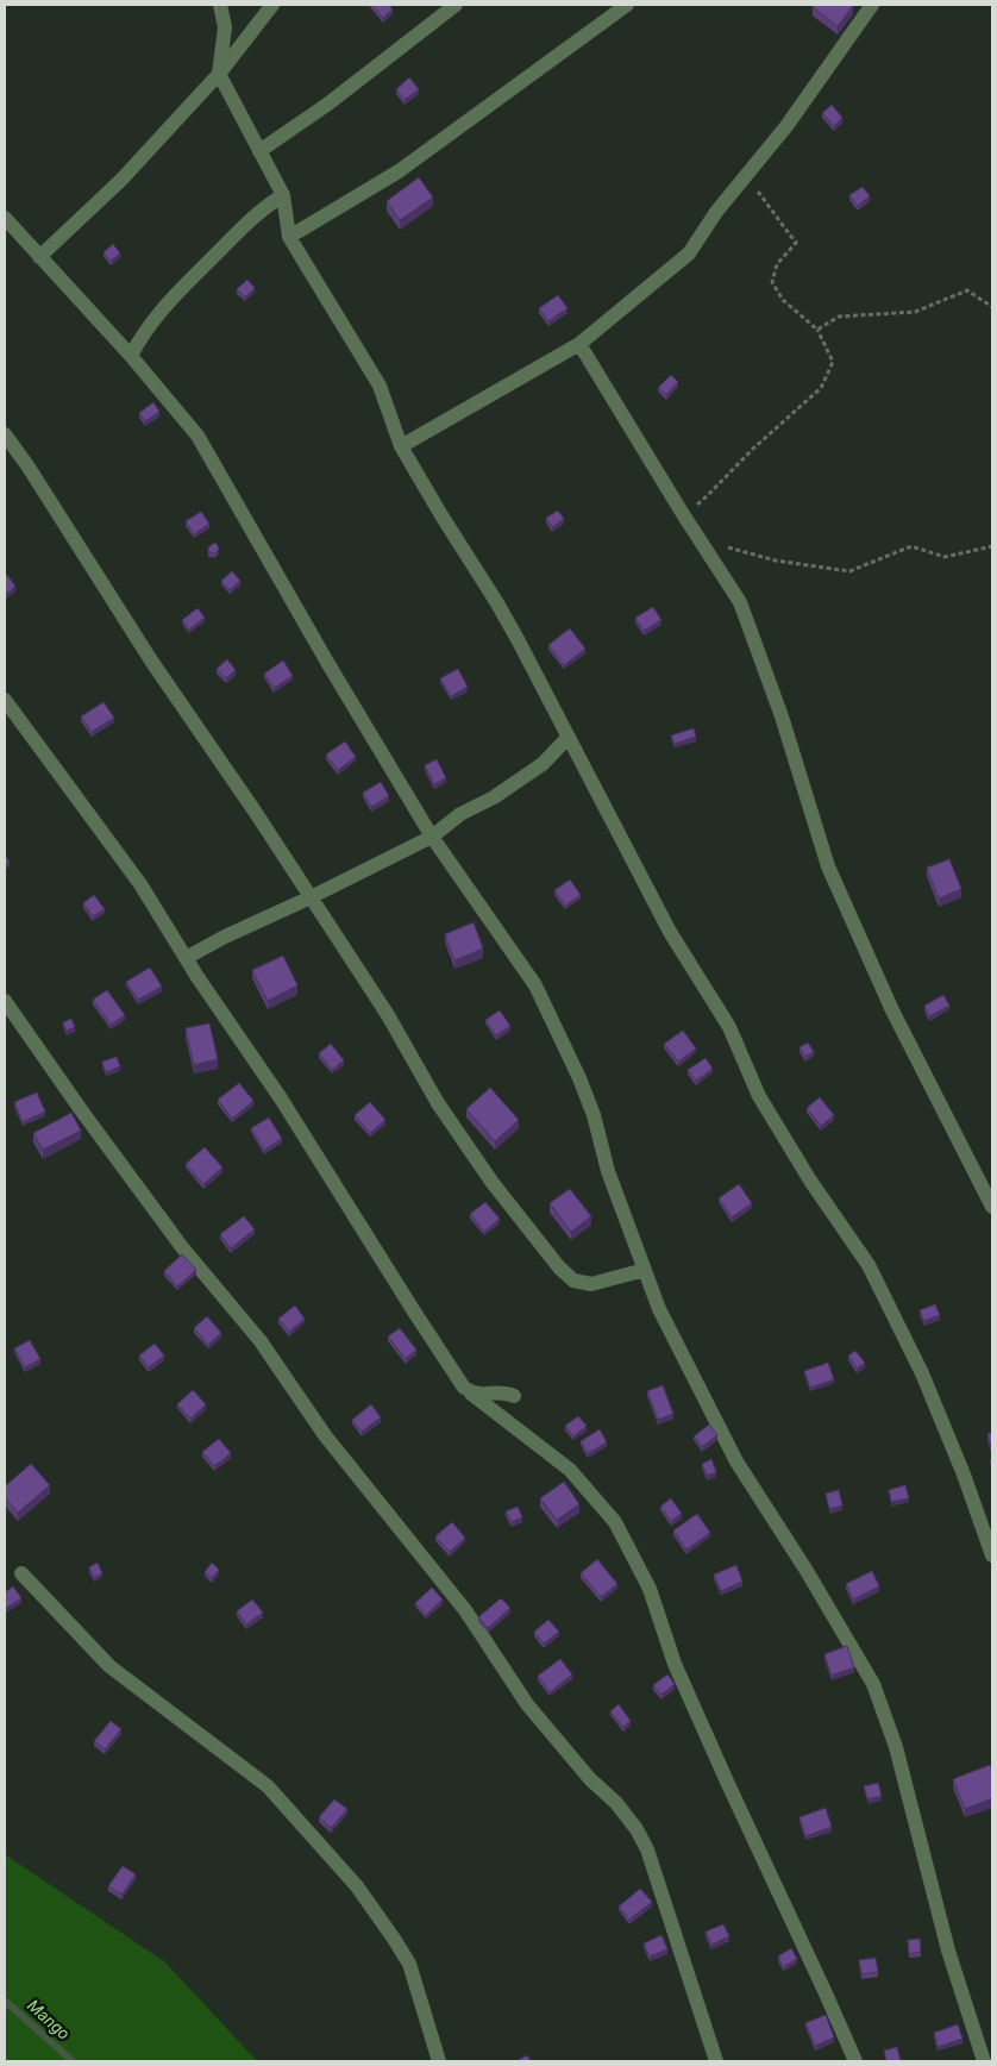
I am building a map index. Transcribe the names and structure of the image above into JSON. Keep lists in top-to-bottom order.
{
  "water": ["Mango"]
}
